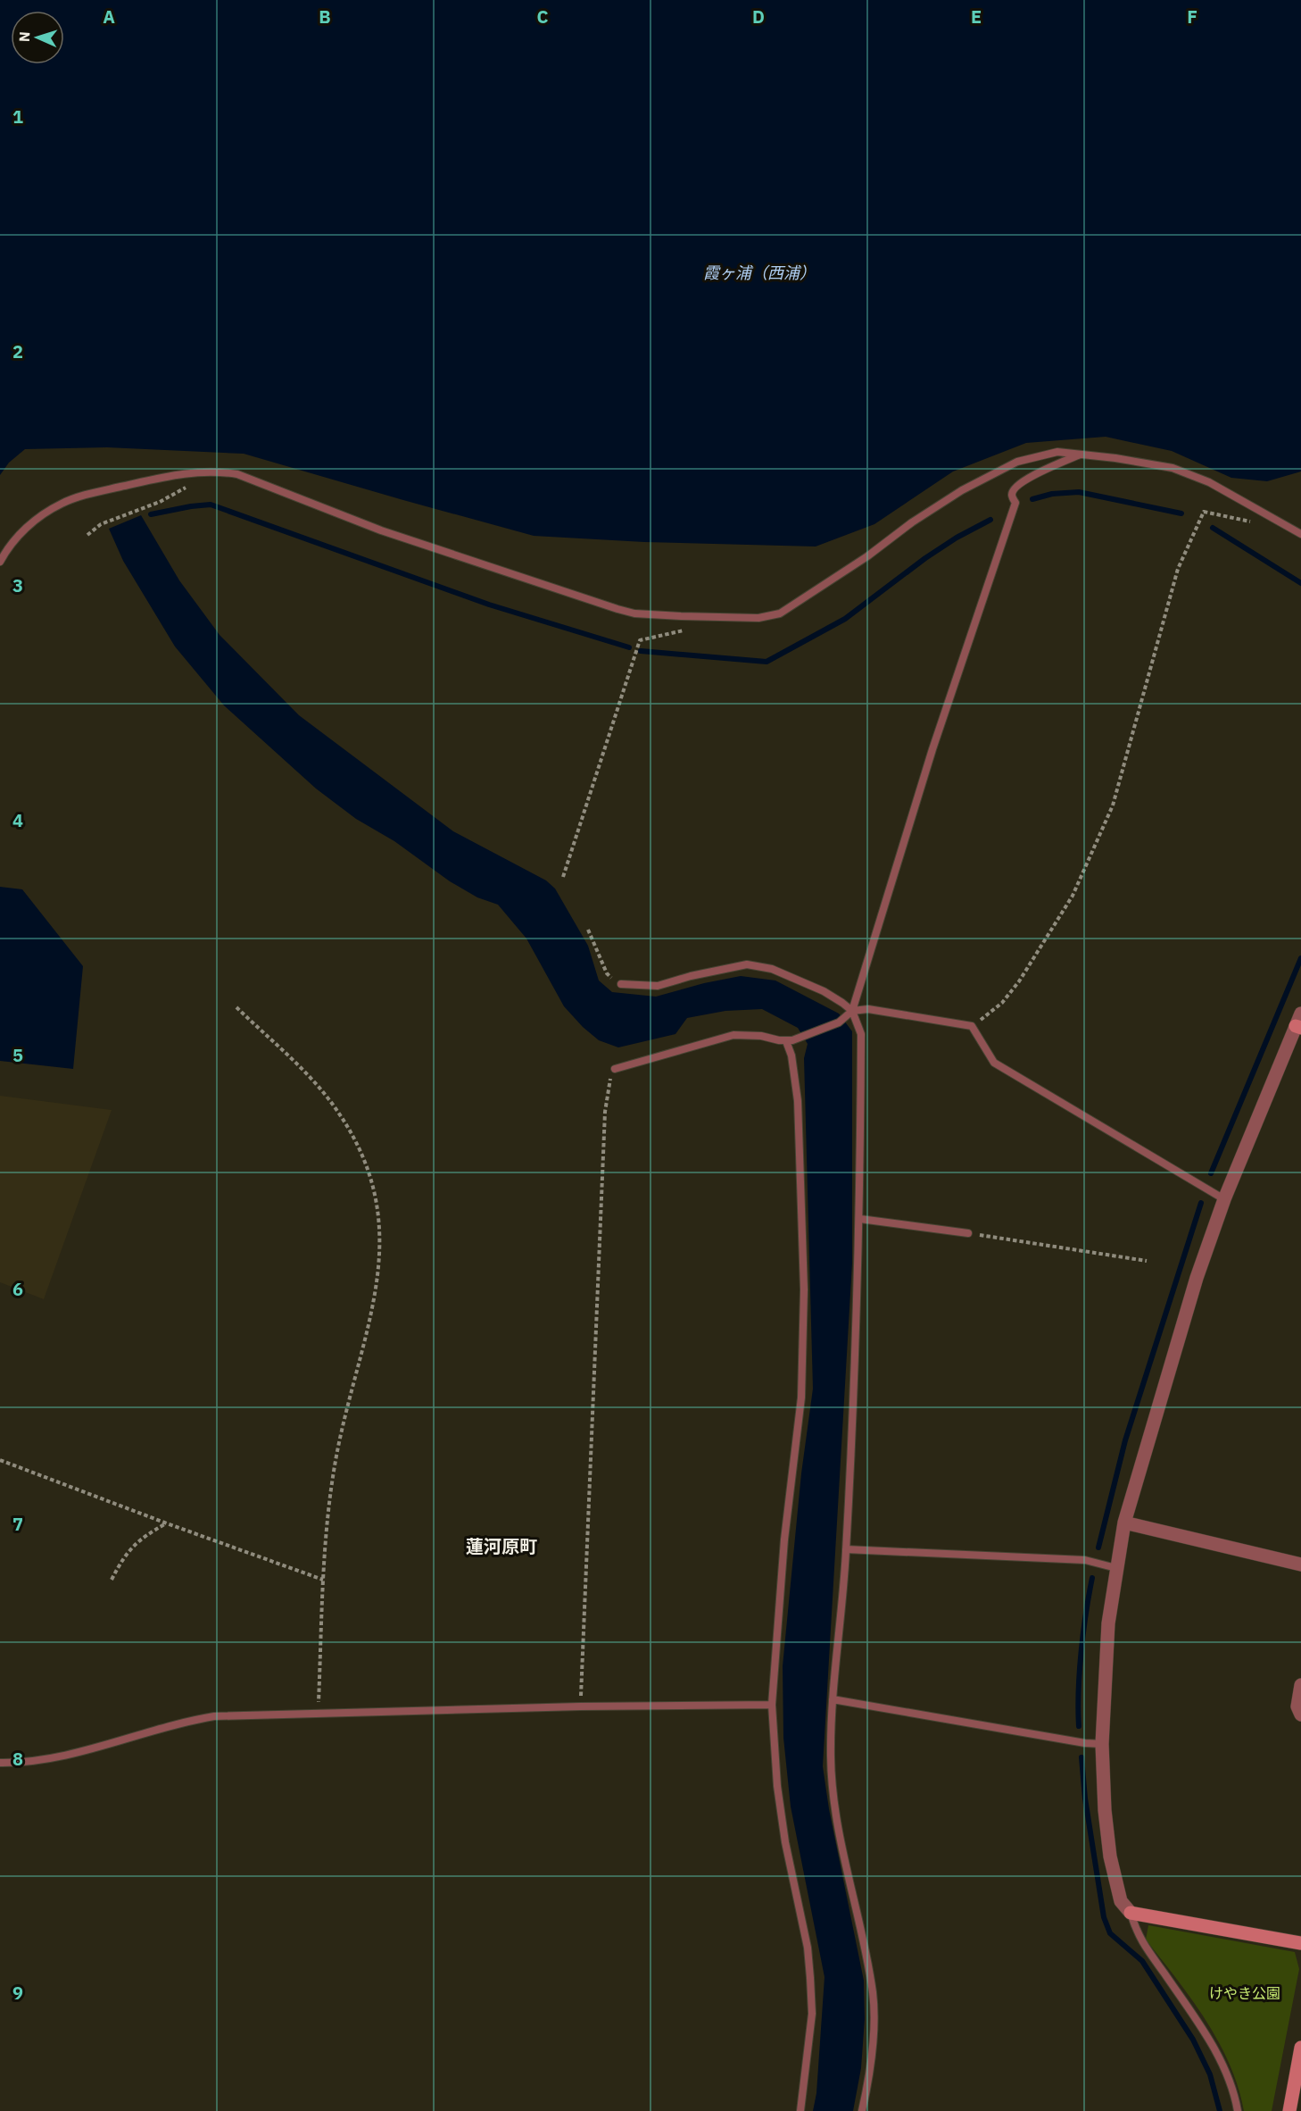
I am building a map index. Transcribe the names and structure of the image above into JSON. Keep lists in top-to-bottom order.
{
  "districts": ["蓮河原町"],
  "water": ["霞ヶ浦（西浦）"],
  "parks": ["けやき公園"],
  "north": "left",
  "grid": {
    "columns": [
      "A",
      "B",
      "C",
      "D",
      "E",
      "F"
    ],
    "rows": [
      "1",
      "2",
      "3",
      "4",
      "5",
      "6",
      "7",
      "8",
      "9"
    ]
  }
}
